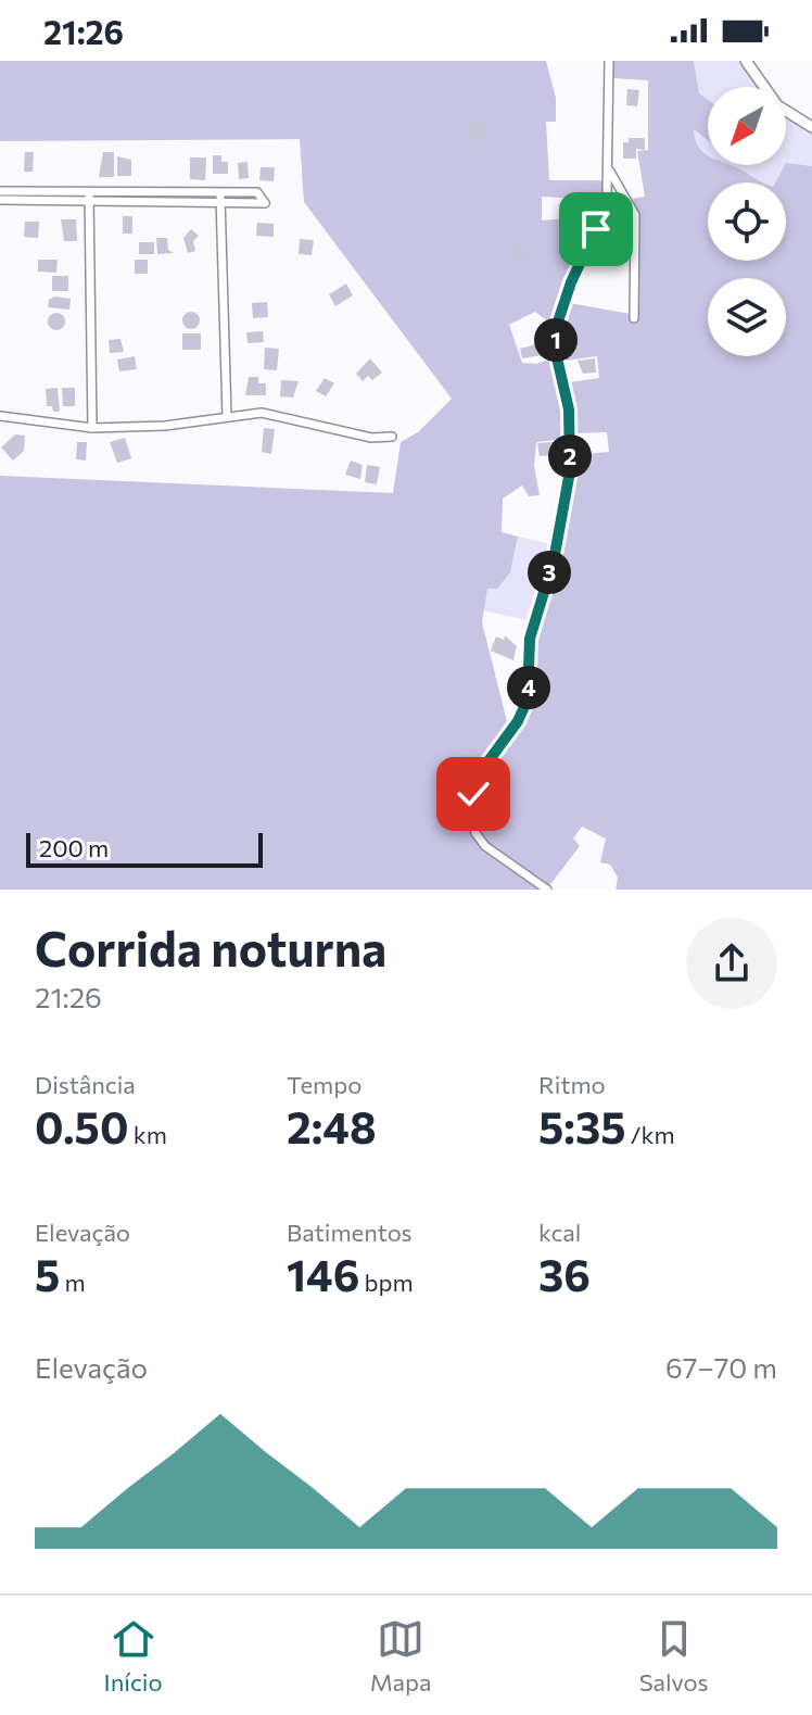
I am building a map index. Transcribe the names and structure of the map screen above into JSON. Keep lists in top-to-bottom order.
{
  "scale_bar": "200 m",
  "north": "bottom left",
  "page": {
    "status": "21:26",
    "pins": [
      "1",
      "2",
      "3",
      "4"
    ],
    "scale": "200 m",
    "heading": ["Corrida noturna", "21:26"],
    "stats": [
      ["Distância", "0.50 km"],
      ["Tempo", "2:48"],
      ["Ritmo", "5:35 /km"],
      ["Elevação", "5 m"],
      ["Batimentos", "146 bpm"],
      ["kcal", "36"]
    ],
    "chart": ["Elevação", "67–70 m"],
    "tabs": ["Início", "Mapa", "Salvos"]
  }
}
